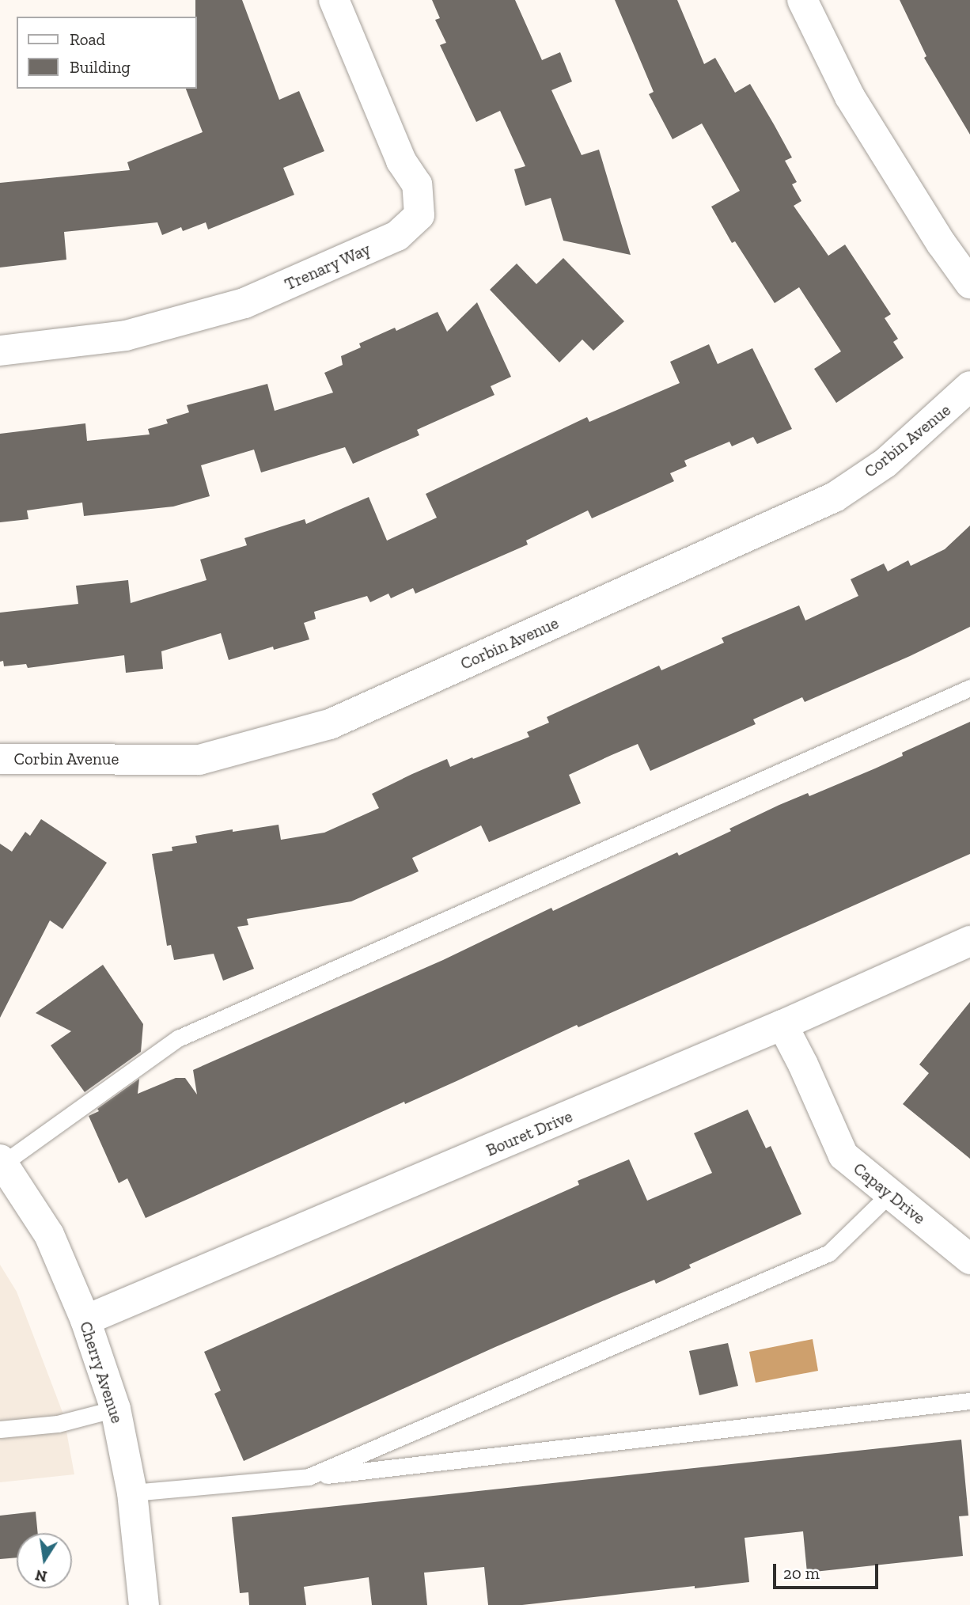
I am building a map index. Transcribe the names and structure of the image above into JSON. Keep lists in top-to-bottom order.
{
  "streets": {
    "street": [
      "Trenary Way",
      "Corbin Avenue",
      "Bouret Drive",
      "Capay Drive",
      "Cherry Avenue"
    ]
  },
  "crossings": [
    ["Bouret Drive", "Capay Drive"],
    ["Bouret Drive", "Cherry Avenue"]
  ],
  "legend": ["Road", "Building"],
  "scale_bar": "20 m",
  "north": "bottom"
}
